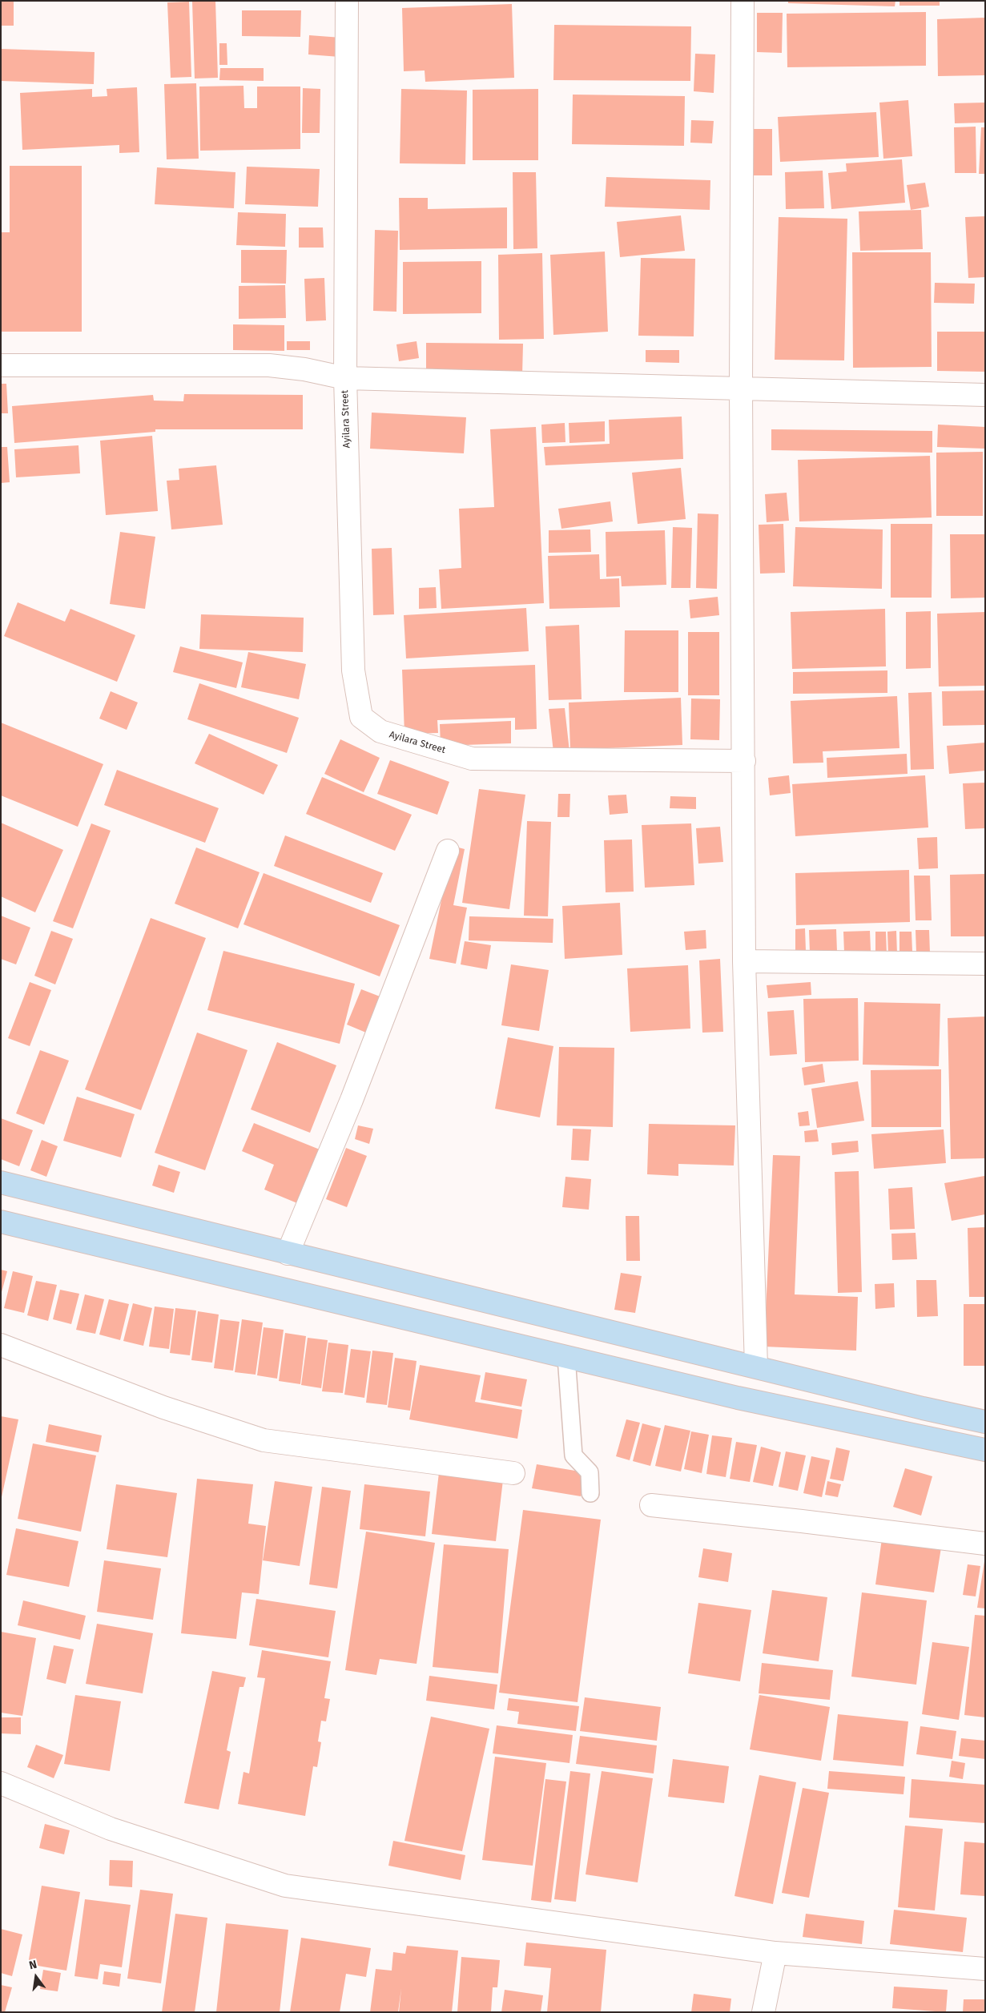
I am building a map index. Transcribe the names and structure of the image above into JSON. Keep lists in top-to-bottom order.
{
  "streets": {
    "street": ["Ayilara Street"]
  },
  "north": "top"
}
